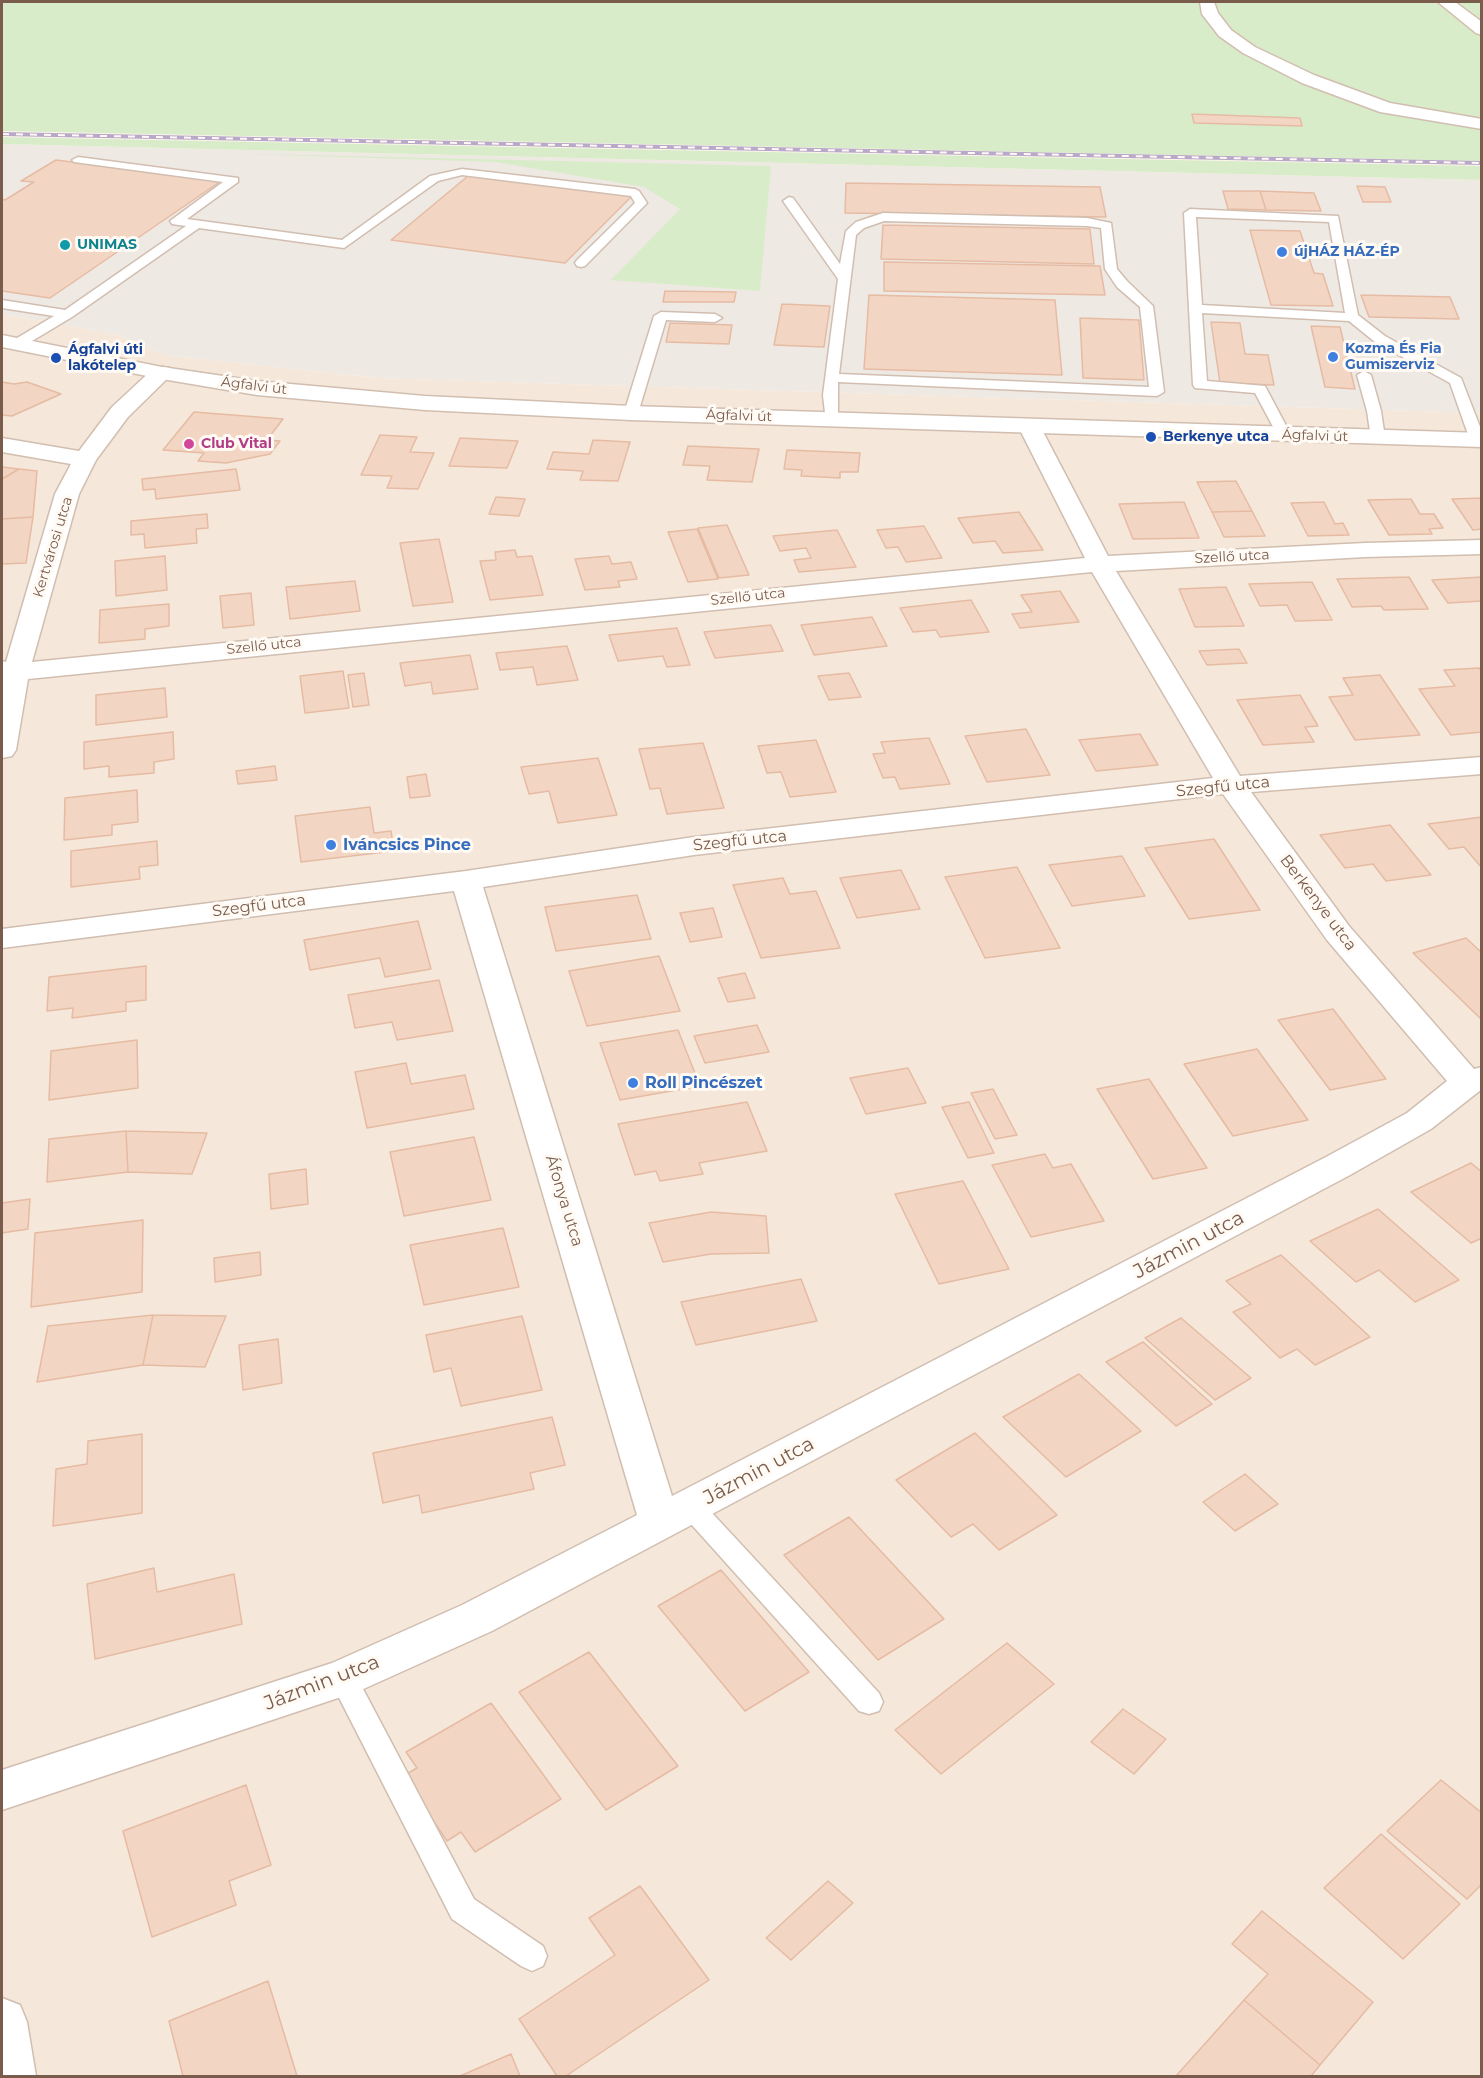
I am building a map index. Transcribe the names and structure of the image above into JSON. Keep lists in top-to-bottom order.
{
  "streets": {
    "street": [
      "Ágfalvi út",
      "Kertvárosi utca",
      "Szellő utca",
      "Szegfű utca",
      "Berkenye utca",
      "Áfonya utca",
      "Jázmin utca"
    ]
  },
  "crossings": [
    ["Ágfalvi út", "Kertvárosi utca"],
    ["Ágfalvi út", "Berkenye utca"],
    ["Kertvárosi utca", "Szellő utca"],
    ["Szellő utca", "Berkenye utca"],
    ["Szegfű utca", "Berkenye utca"],
    ["Szegfű utca", "Áfonya utca"],
    ["Berkenye utca", "Jázmin utca"],
    ["Áfonya utca", "Jázmin utca"]
  ],
  "places": [
    "UNIMAS",
    "újHÁZ HÁZ-ÉP",
    "Kozma És Fia Gumiszerviz",
    "Ágfalvi úti lakótelep",
    "Berkenye utca",
    "Club Vital",
    "Iváncsics Pince",
    "Roll Pincészet"
  ]
}
